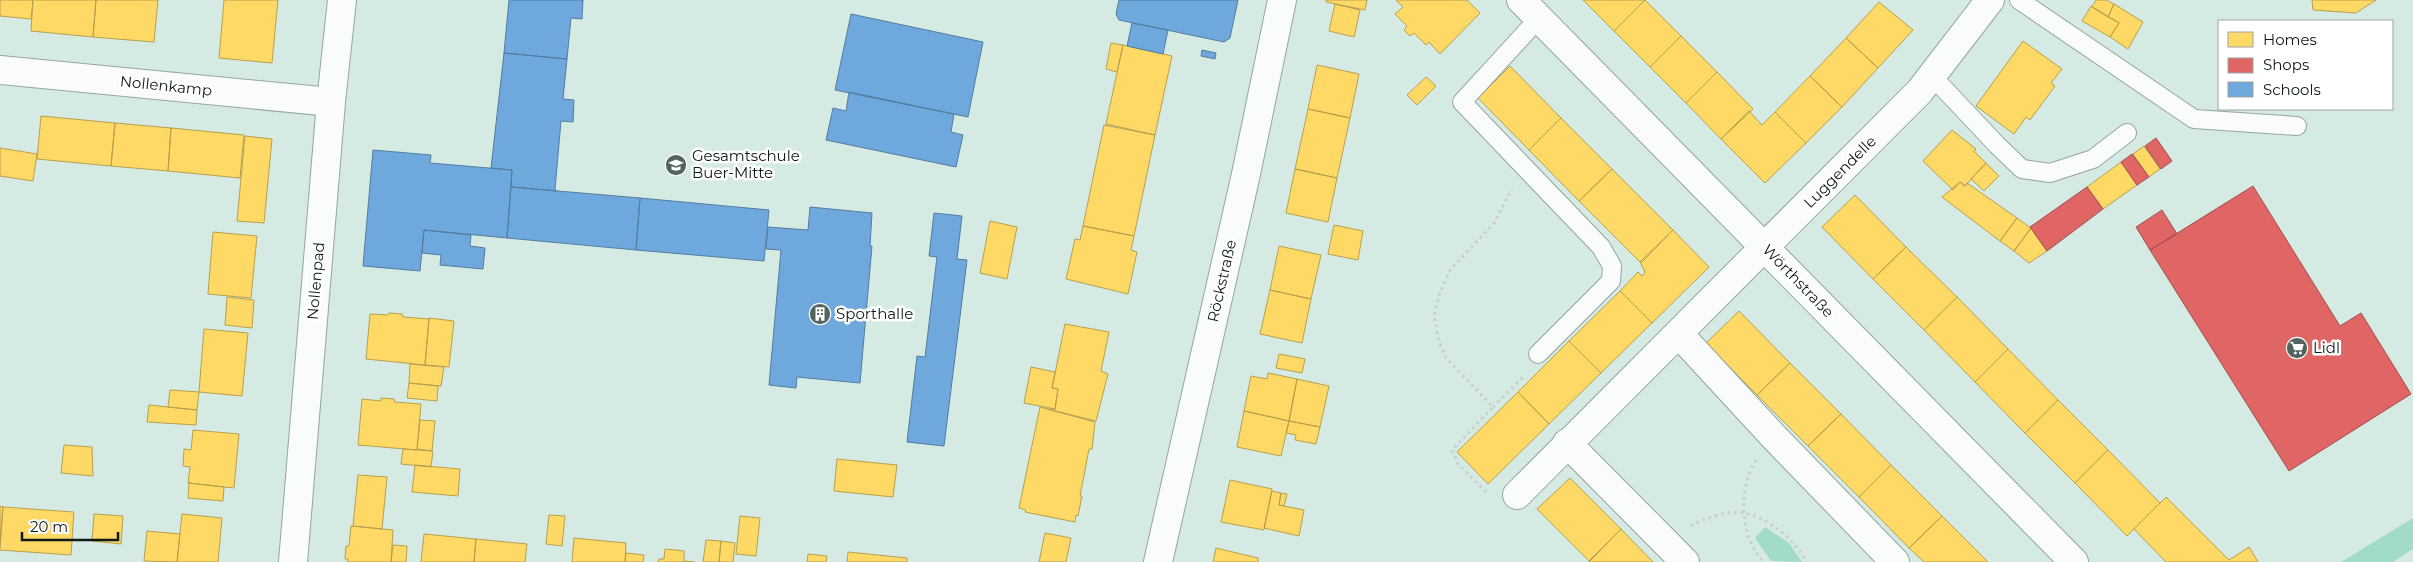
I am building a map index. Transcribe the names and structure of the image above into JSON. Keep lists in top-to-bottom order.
{
  "streets": {
    "street": [
      "Nollenkamp",
      "Luggendelle",
      "Nollenpad",
      "Röckstraße",
      "Wörthstraße"
    ]
  },
  "crossings": [
    ["Nollenkamp", "Nollenpad"],
    ["Luggendelle", "Wörthstraße"]
  ],
  "places": {
    "school or university": ["Gesamtschule Buer-Mitte"],
    "building": ["Sporthalle"],
    "supermarket": ["Lidl"]
  },
  "legend": ["Homes", "Shops", "Schools"],
  "scale_bar": "20 m"
}
